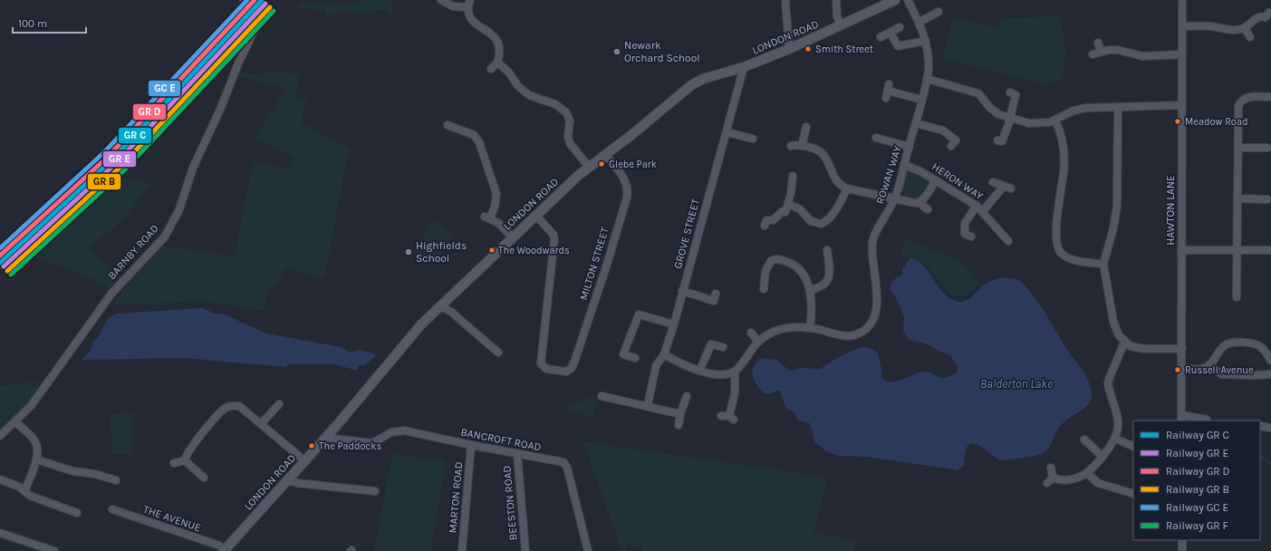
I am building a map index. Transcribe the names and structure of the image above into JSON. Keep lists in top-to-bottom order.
{
  "streets": {
    "main road": ["LONDON ROAD"],
    "street": [
      "ROWAN WAY",
      "HERON WAY",
      "HAWTON LANE",
      "GROVE STREET",
      "BARNBY ROAD",
      "MILTON STREET",
      "BANCROFT ROAD",
      "MARTON ROAD",
      "BEESTON ROAD",
      "THE AVENUE"
    ]
  },
  "crossings": [
    ["LONDON ROAD", "GROVE STREET"],
    ["LONDON ROAD", "MILTON STREET"],
    ["LONDON ROAD", "BANCROFT ROAD"],
    ["LONDON ROAD", "THE AVENUE"],
    ["ROWAN WAY", "HERON WAY"],
    ["BANCROFT ROAD", "MARTON ROAD"],
    ["BANCROFT ROAD", "BEESTON ROAD"]
  ],
  "water": ["Balderton Lake"],
  "places": [
    "Smith Street",
    "Newark Orchard School",
    "Meadow Road",
    "Glebe Park",
    "The Woodwards",
    "Highfields School",
    "Russell Avenue",
    "The Paddocks"
  ],
  "legend": [
    "Railway GR C",
    "Railway GR E",
    "Railway GR D",
    "Railway GR B",
    "Railway GC E",
    "Railway GR F"
  ],
  "scale_bar": "100 m"
}
